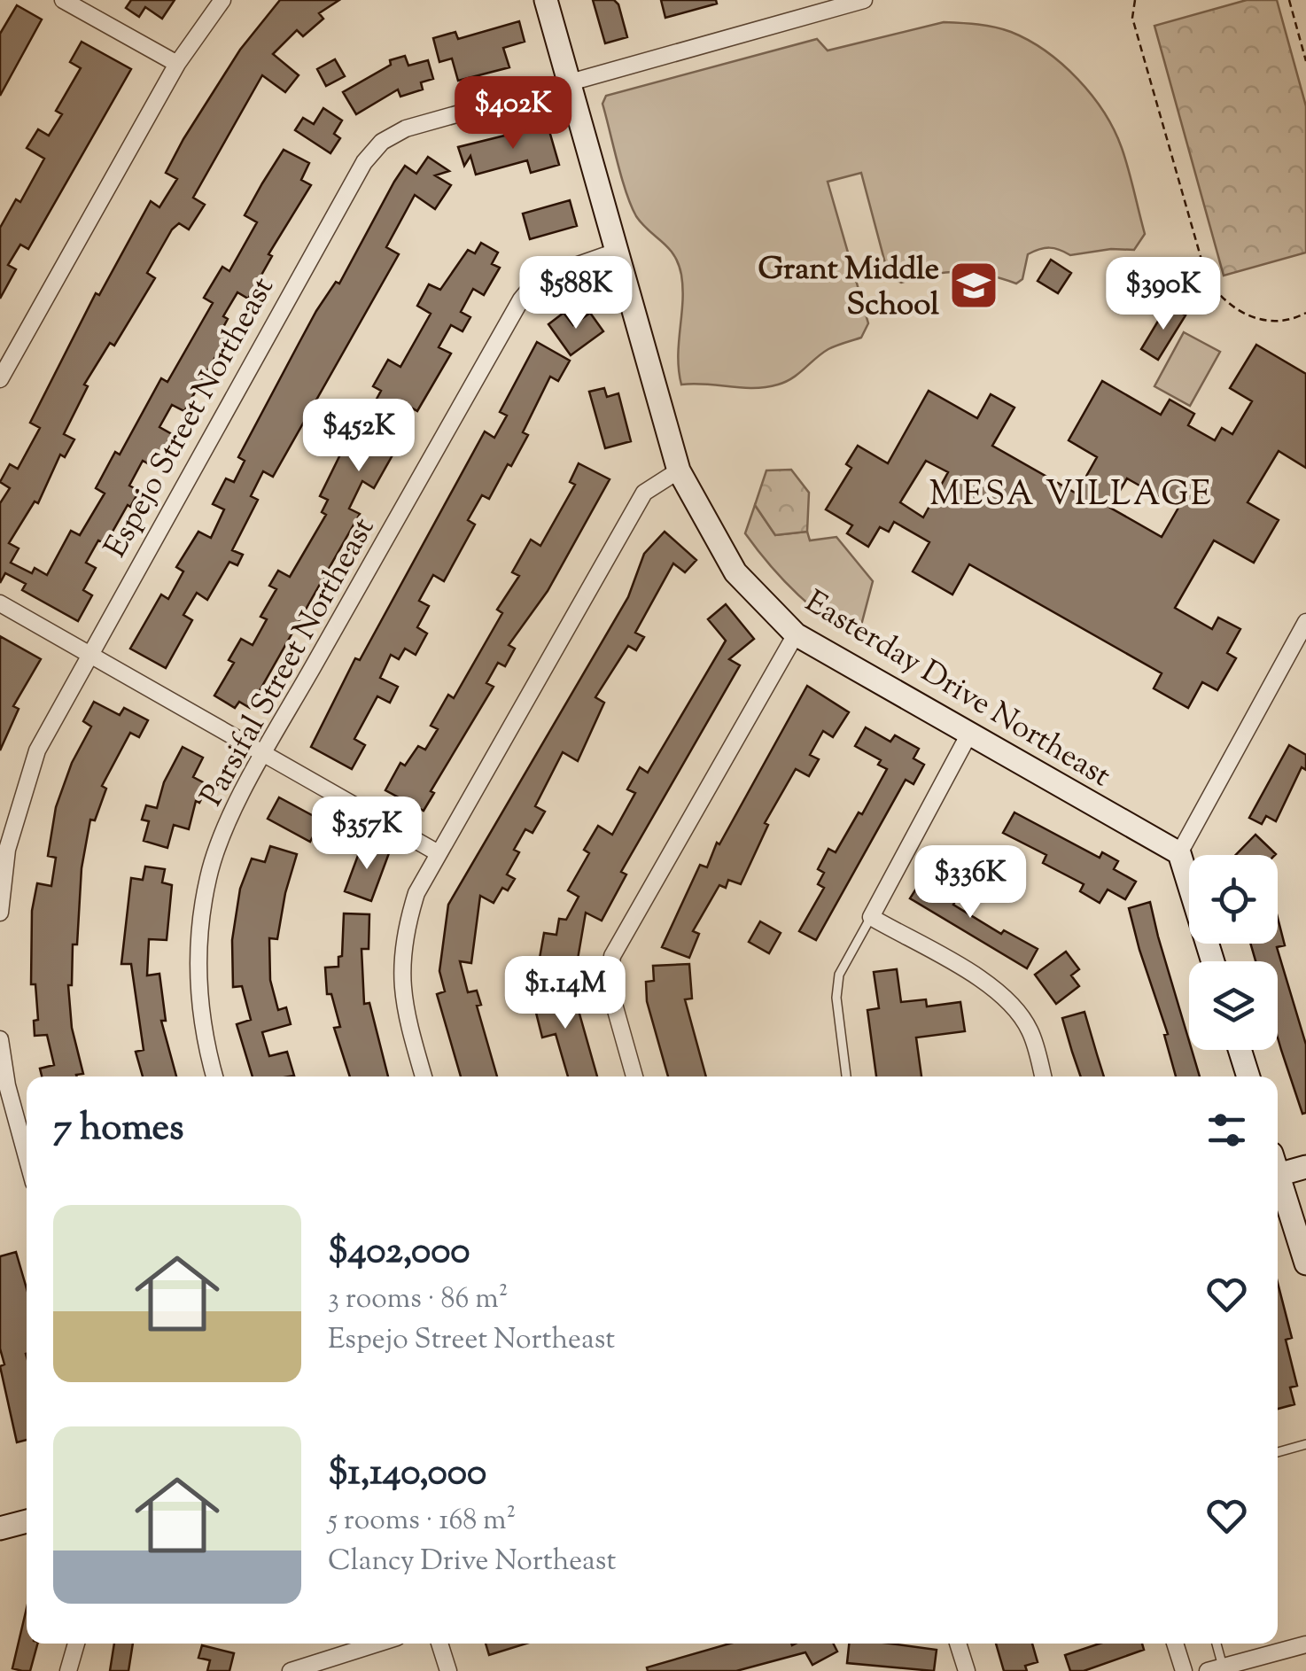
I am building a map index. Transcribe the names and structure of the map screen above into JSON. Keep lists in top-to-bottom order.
{
  "streets": {
    "street": ["Espejo Street Northeast", "Parsifal Street Northeast", "Easterday Drive Northeast"]
  },
  "crossings": [
    ["Espejo Street Northeast", "Easterday Drive Northeast"],
    ["Parsifal Street Northeast", "Easterday Drive Northeast"]
  ],
  "districts": ["MESA VILLAGE"],
  "places": {
    "school or university": ["Grant Middle School"]
  },
  "page": {
    "price": [
      "$402K",
      "$588K",
      "$390K",
      "$452K",
      "$357K",
      "$336K",
      "$1.14M"
    ],
    "heading": "7 homes",
    "list": [
      {
        "name": "$402,000",
        "note": "3 rooms · 86 m² · Espejo Street Northeast"
      },
      {
        "name": "$1,140,000",
        "note": "5 rooms · 168 m² · Clancy Drive Northeast"
      }
    ]
  }
}
